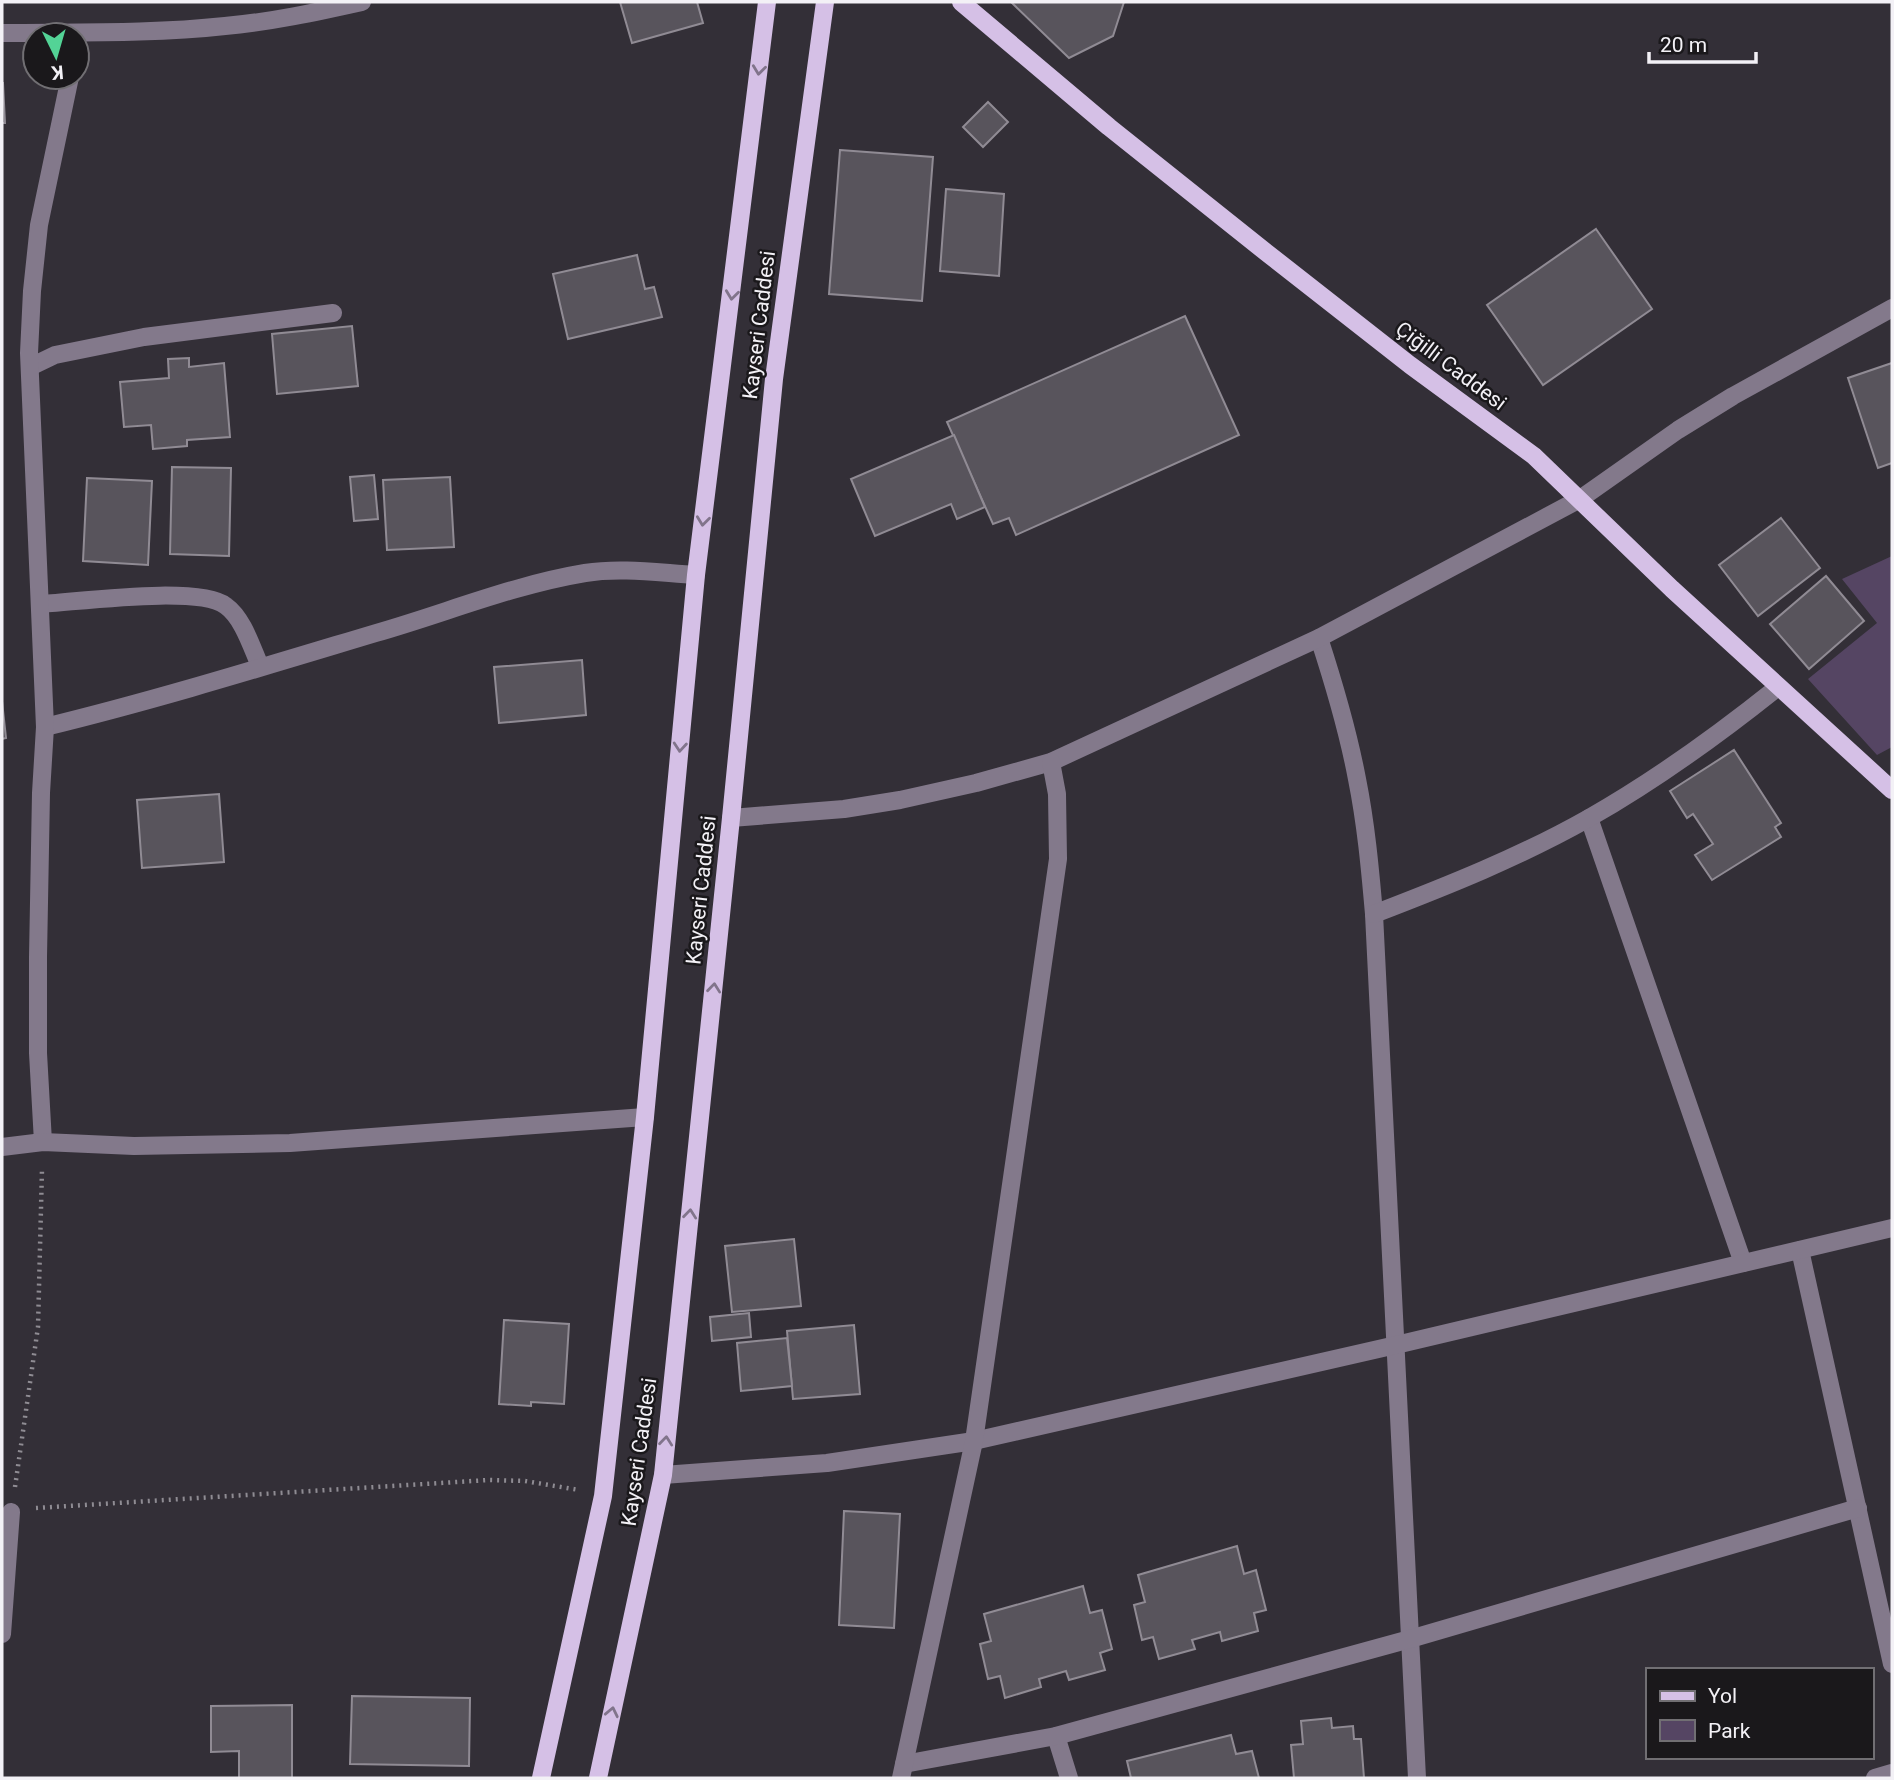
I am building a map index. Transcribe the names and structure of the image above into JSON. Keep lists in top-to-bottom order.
{
  "streets": {
    "main road": ["Kayseri Caddesi", "Çiğilli Caddesi"]
  },
  "legend": ["Yol", "Park"],
  "scale_bar": "20 m",
  "north": "bottom"
}
